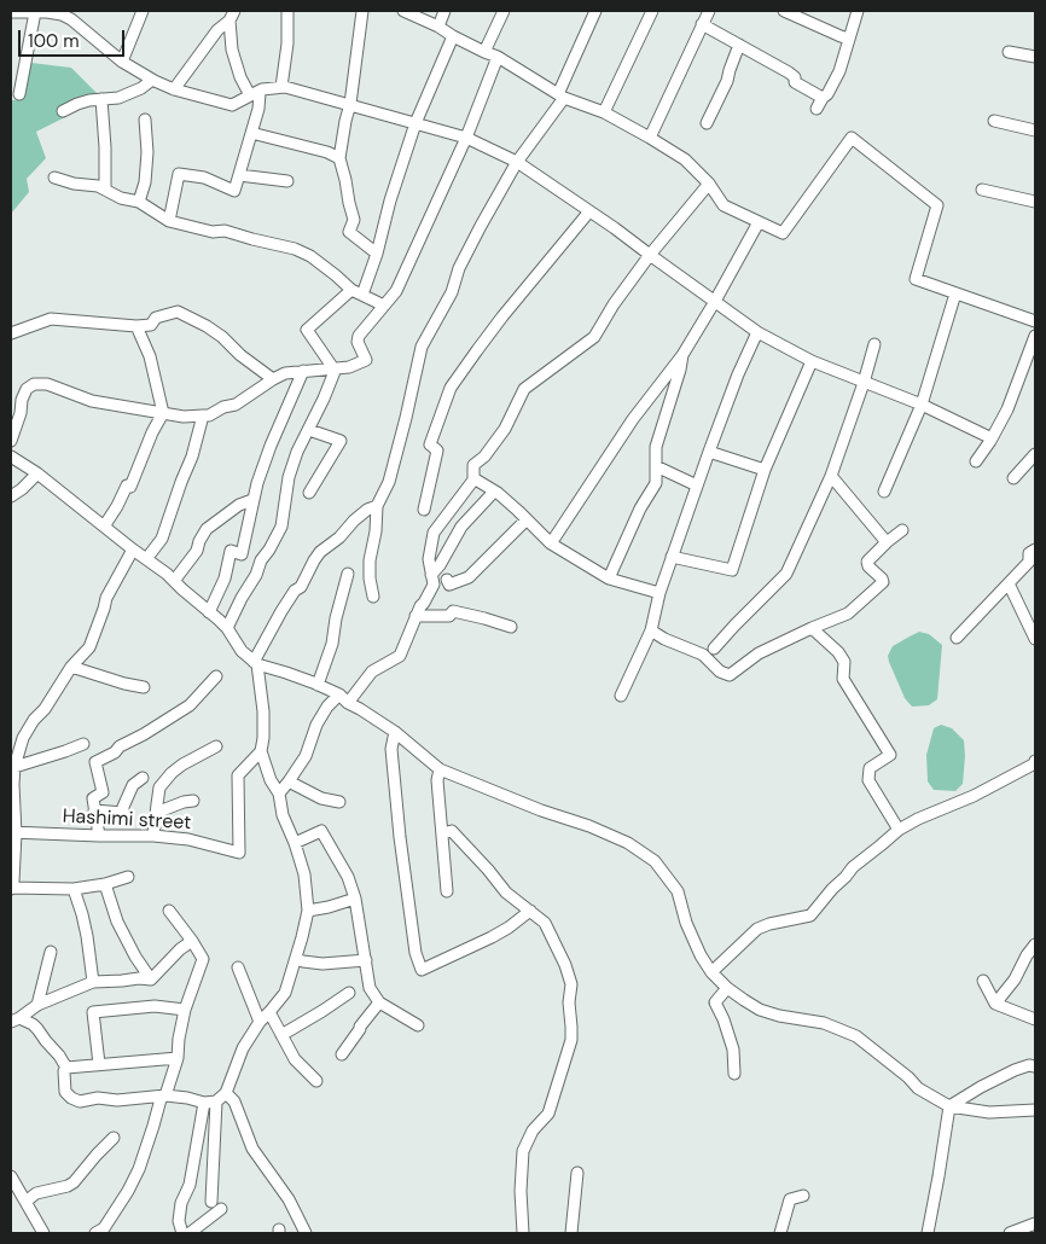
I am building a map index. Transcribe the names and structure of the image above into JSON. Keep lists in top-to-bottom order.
{
  "streets": {
    "street": ["Hashimi street"]
  },
  "scale_bar": "100 m"
}
